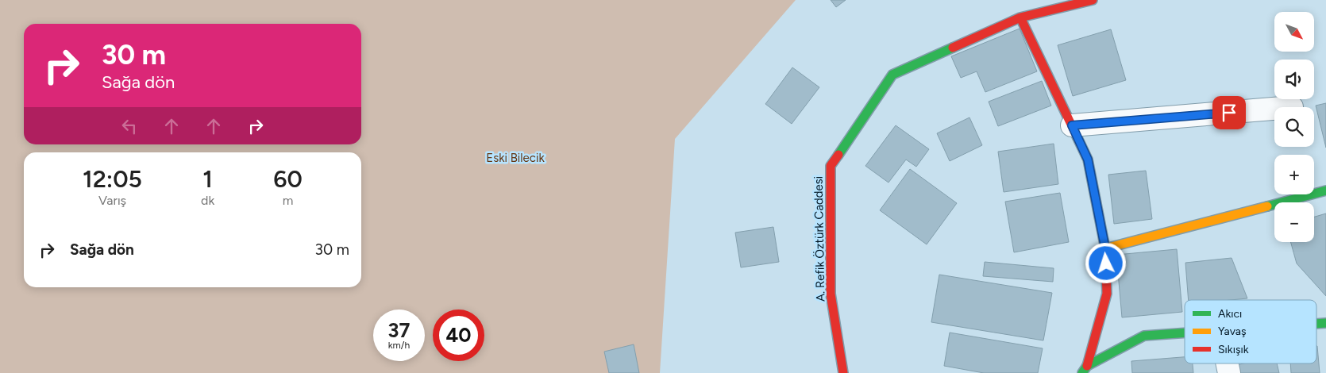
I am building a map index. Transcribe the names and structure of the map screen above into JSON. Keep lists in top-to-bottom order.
{
  "streets": {
    "street": ["A. Refik Öztürk Caddesi"]
  },
  "parks": ["Eski Bilecik"],
  "legend": ["Akıcı", "Yavaş", "Sıkışık"],
  "north": "bottom right",
  "page": {
    "map_buttons": ["+", "−"],
    "turn": ["30 m", "Sağa dön"],
    "eta": [
      "12:05",
      "Varış",
      "1",
      "dk",
      "60",
      "m"
    ],
    "list": [
      {
        "name": "Sağa dön",
        "value": "30 m"
      }
    ],
    "speed": "37 km/h",
    "limit": "40"
  }
}
